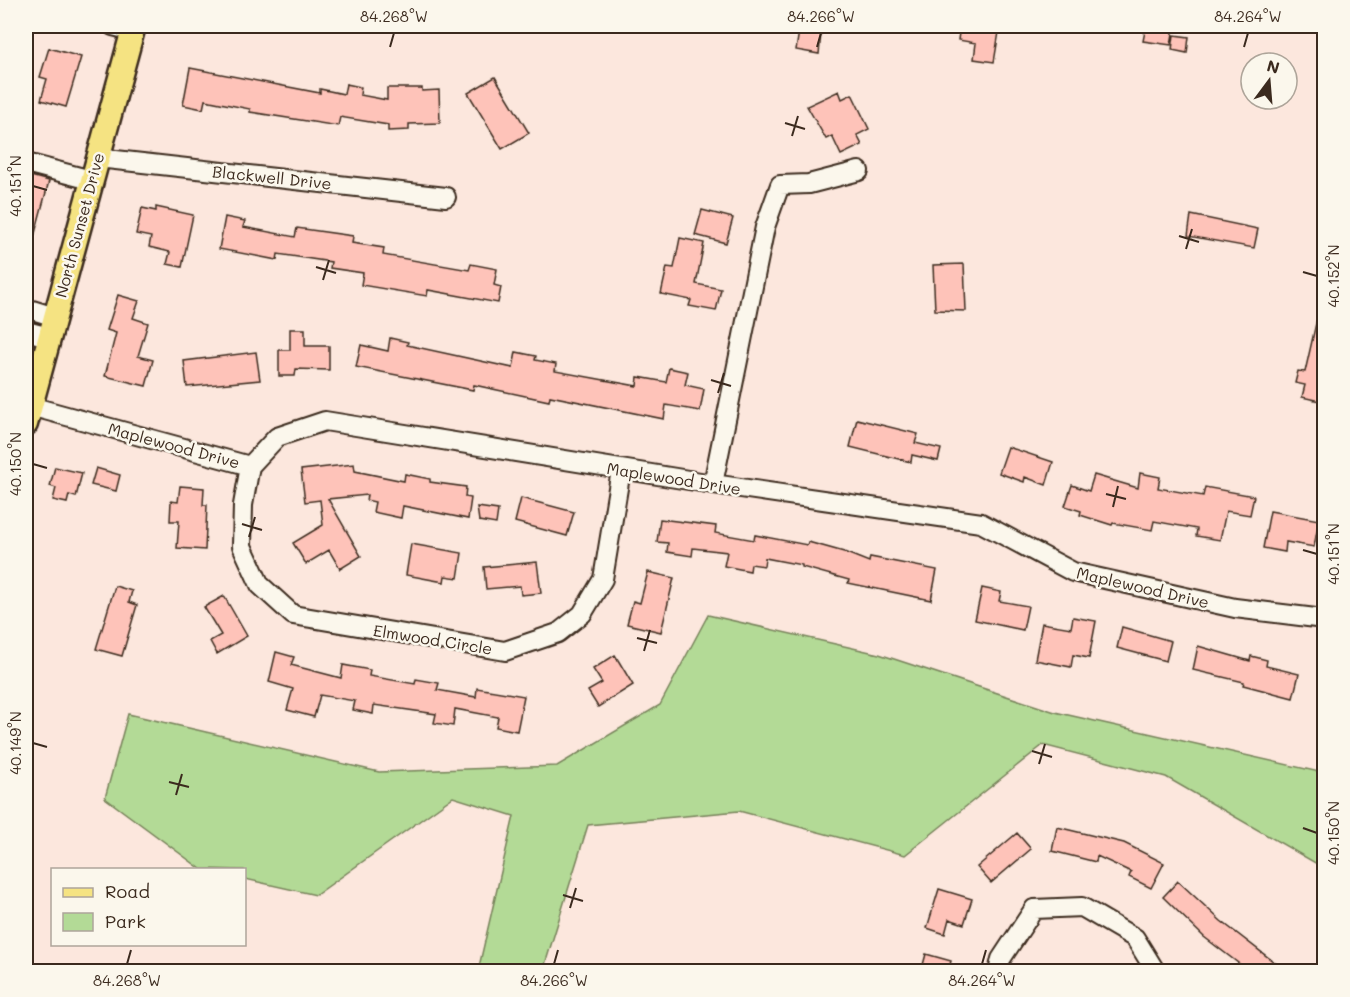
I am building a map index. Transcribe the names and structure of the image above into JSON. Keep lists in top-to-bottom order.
{
  "streets": {
    "main road": ["North Sunset Drive"],
    "street": ["Blackwell Drive", "Maplewood Drive", "Elmwood Circle"]
  },
  "crossings": [
    ["Blackwell Drive", "North Sunset Drive"],
    ["North Sunset Drive", "Maplewood Drive"],
    ["Maplewood Drive", "Elmwood Circle"]
  ],
  "legend": ["Road", "Park"],
  "north": "top",
  "coordinates": [
    "84.268°W",
    "84.266°W",
    "84.264°W",
    "40.151°N",
    "40.152°N",
    "40.150°N",
    "40.149°N"
  ]
}
